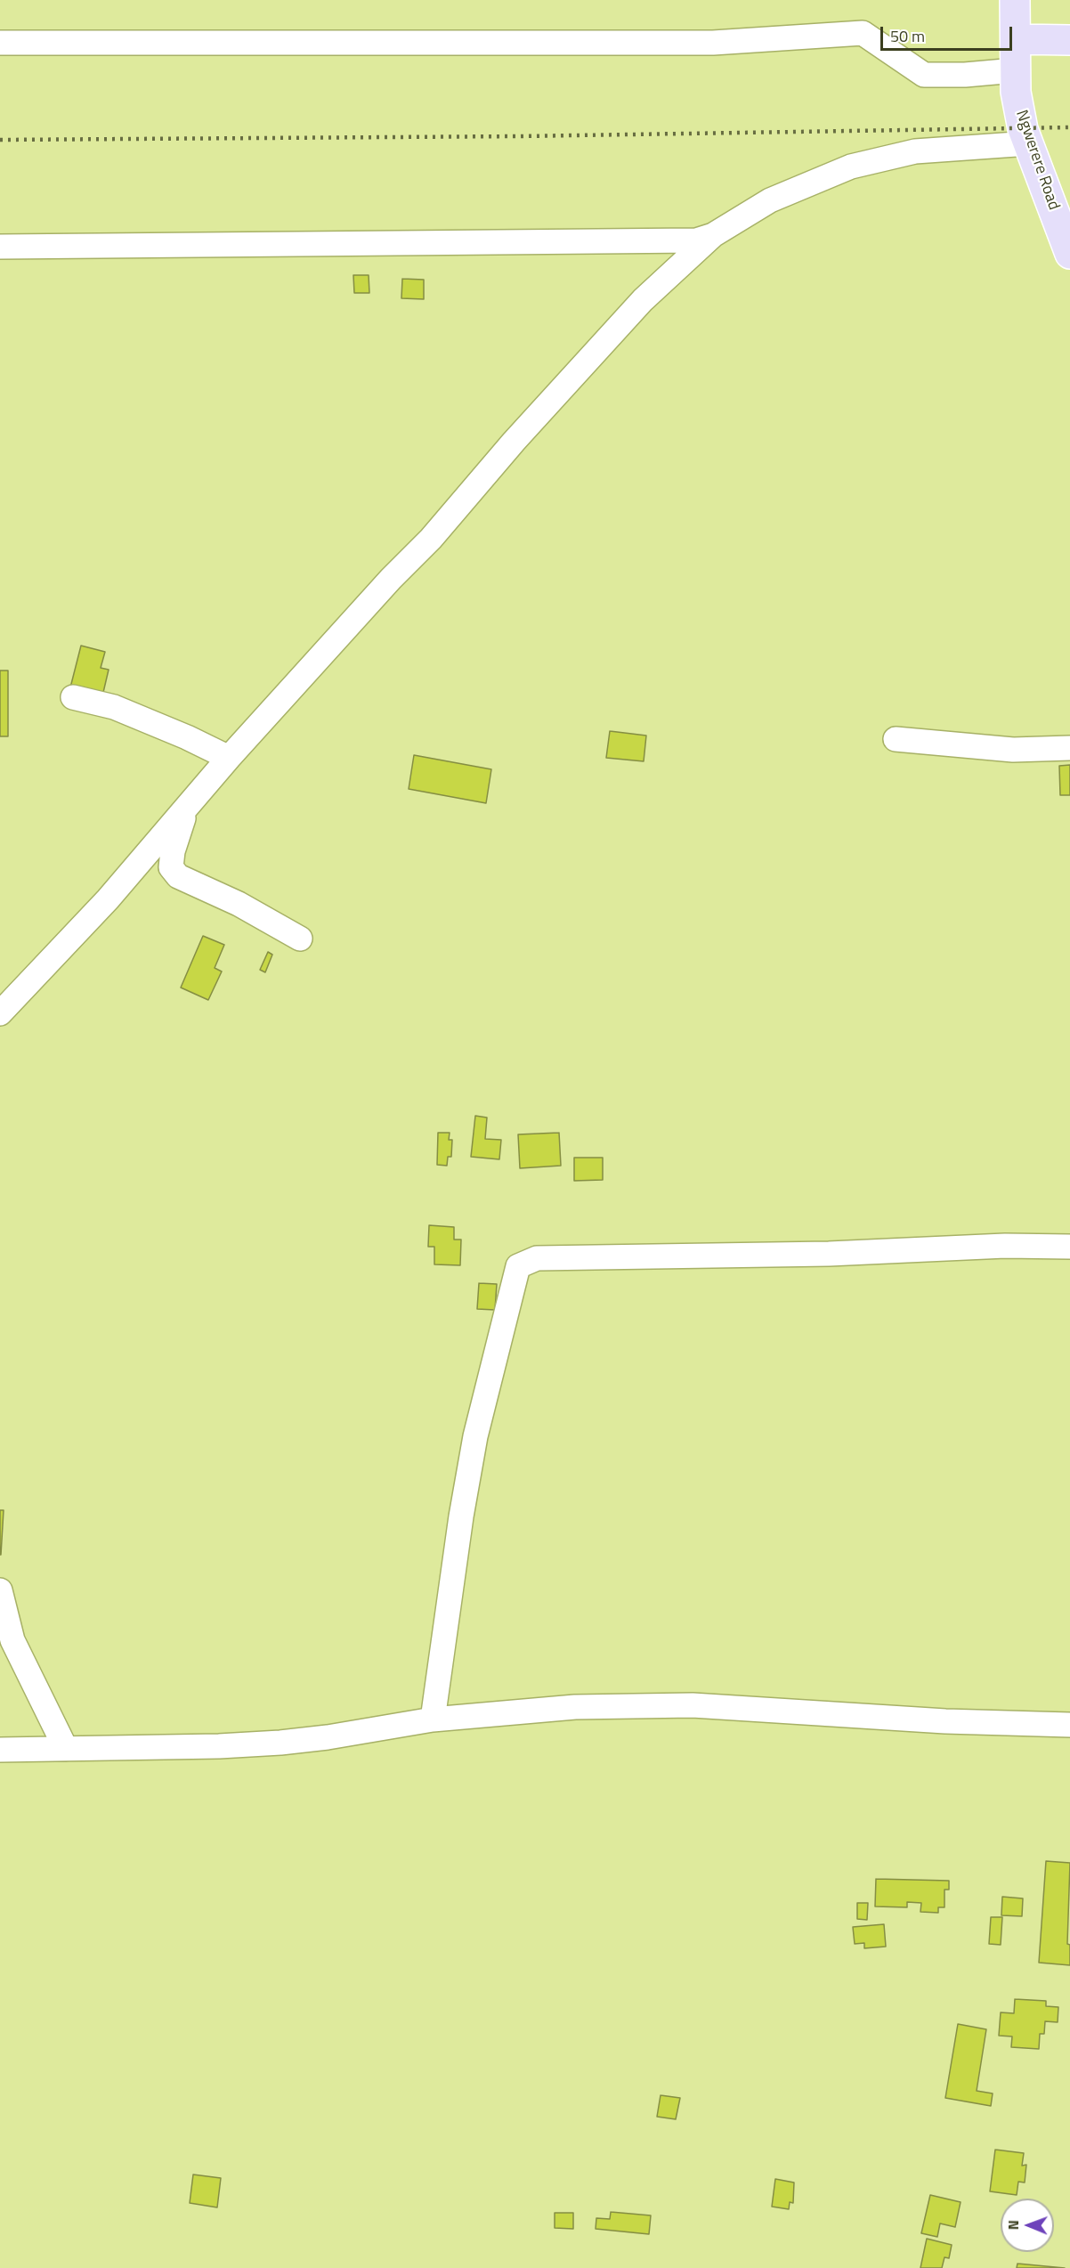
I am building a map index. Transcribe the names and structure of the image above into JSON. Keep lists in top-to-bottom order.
{
  "streets": {
    "main road": ["Ngwerere Road"]
  },
  "scale_bar": "50 m",
  "north": "left"
}
